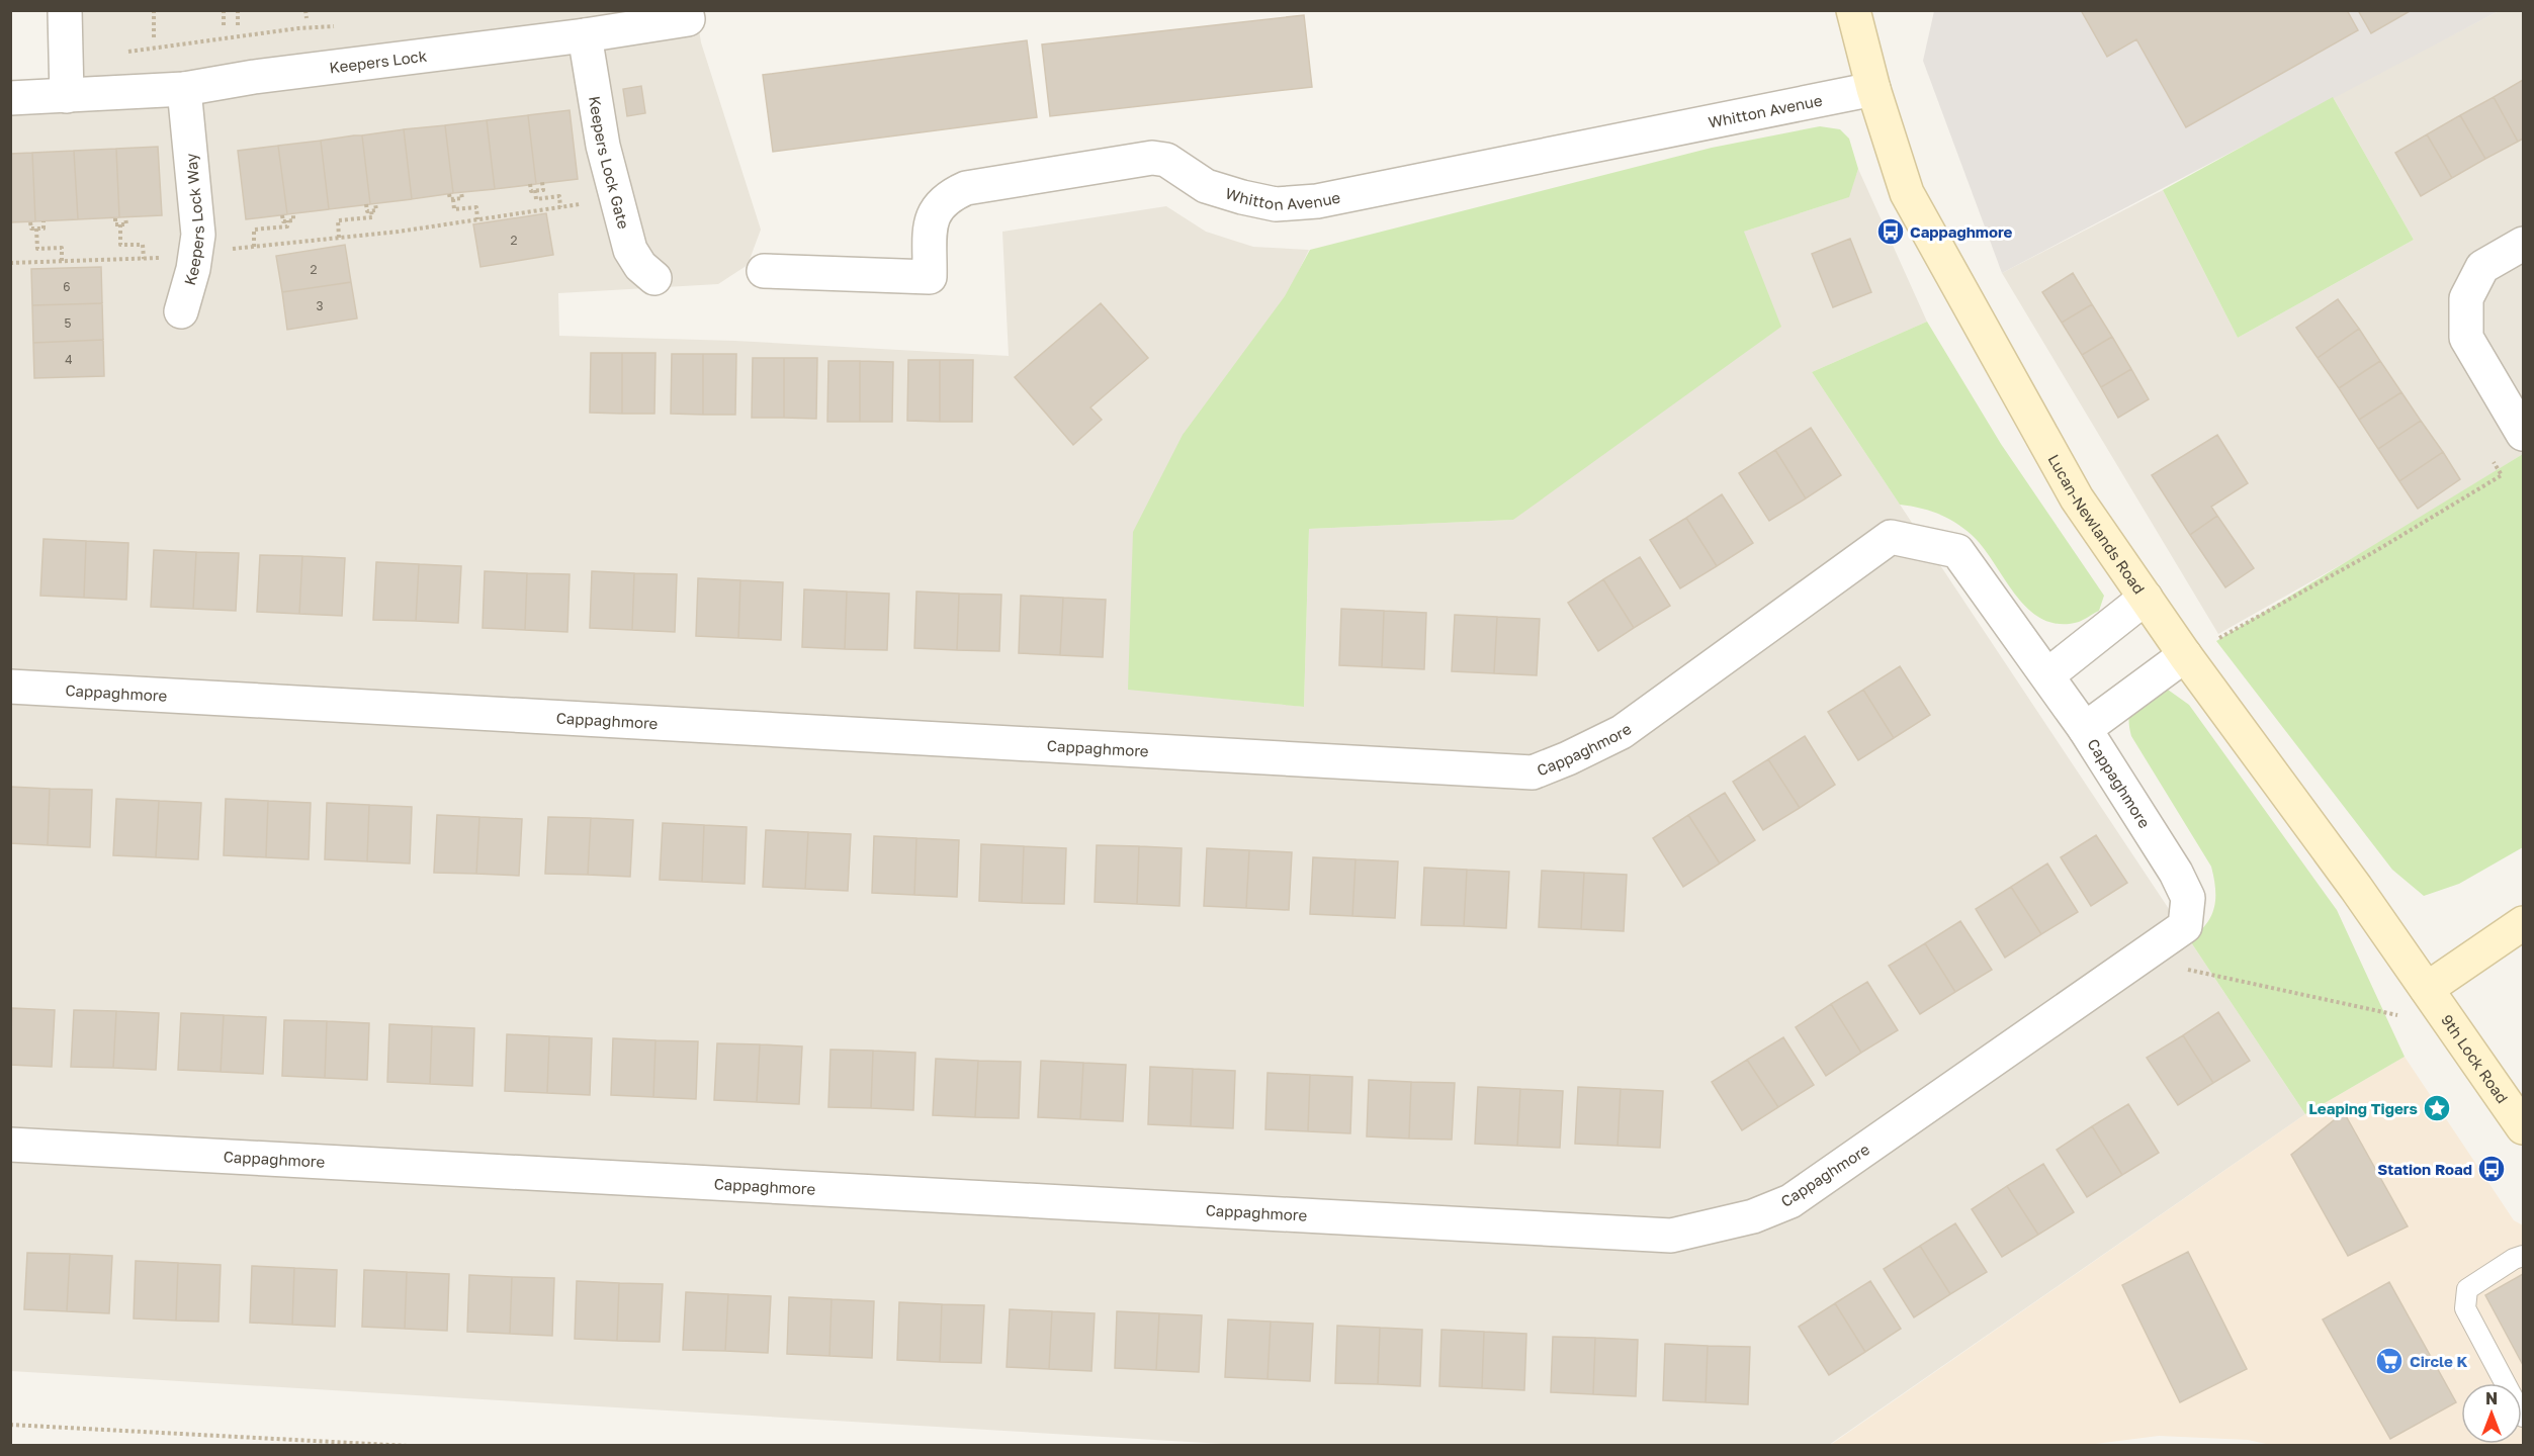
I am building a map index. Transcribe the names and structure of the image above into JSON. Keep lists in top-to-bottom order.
{
  "streets": {
    "street": [
      "Keepers Lock",
      "Whitton Avenue",
      "Keepers Lock Gate",
      "Keepers Lock Way",
      "Lucan-Newlands Road",
      "Cappaghmore",
      "9th Lock Road"
    ]
  },
  "crossings": [
    ["Keepers Lock", "Keepers Lock Gate"],
    ["Keepers Lock", "Keepers Lock Way"],
    ["Whitton Avenue", "Lucan-Newlands Road"],
    ["Lucan-Newlands Road", "Cappaghmore"],
    ["Lucan-Newlands Road", "9th Lock Road"]
  ],
  "places": {
    "bus stop": ["Cappaghmore", "Station Road"],
    "place": ["Leaping Tigers"],
    "supermarket": ["Circle K"]
  },
  "house_numbers": [
    "2",
    "2",
    "6",
    "3",
    "5",
    "4"
  ],
  "north": "top"
}
